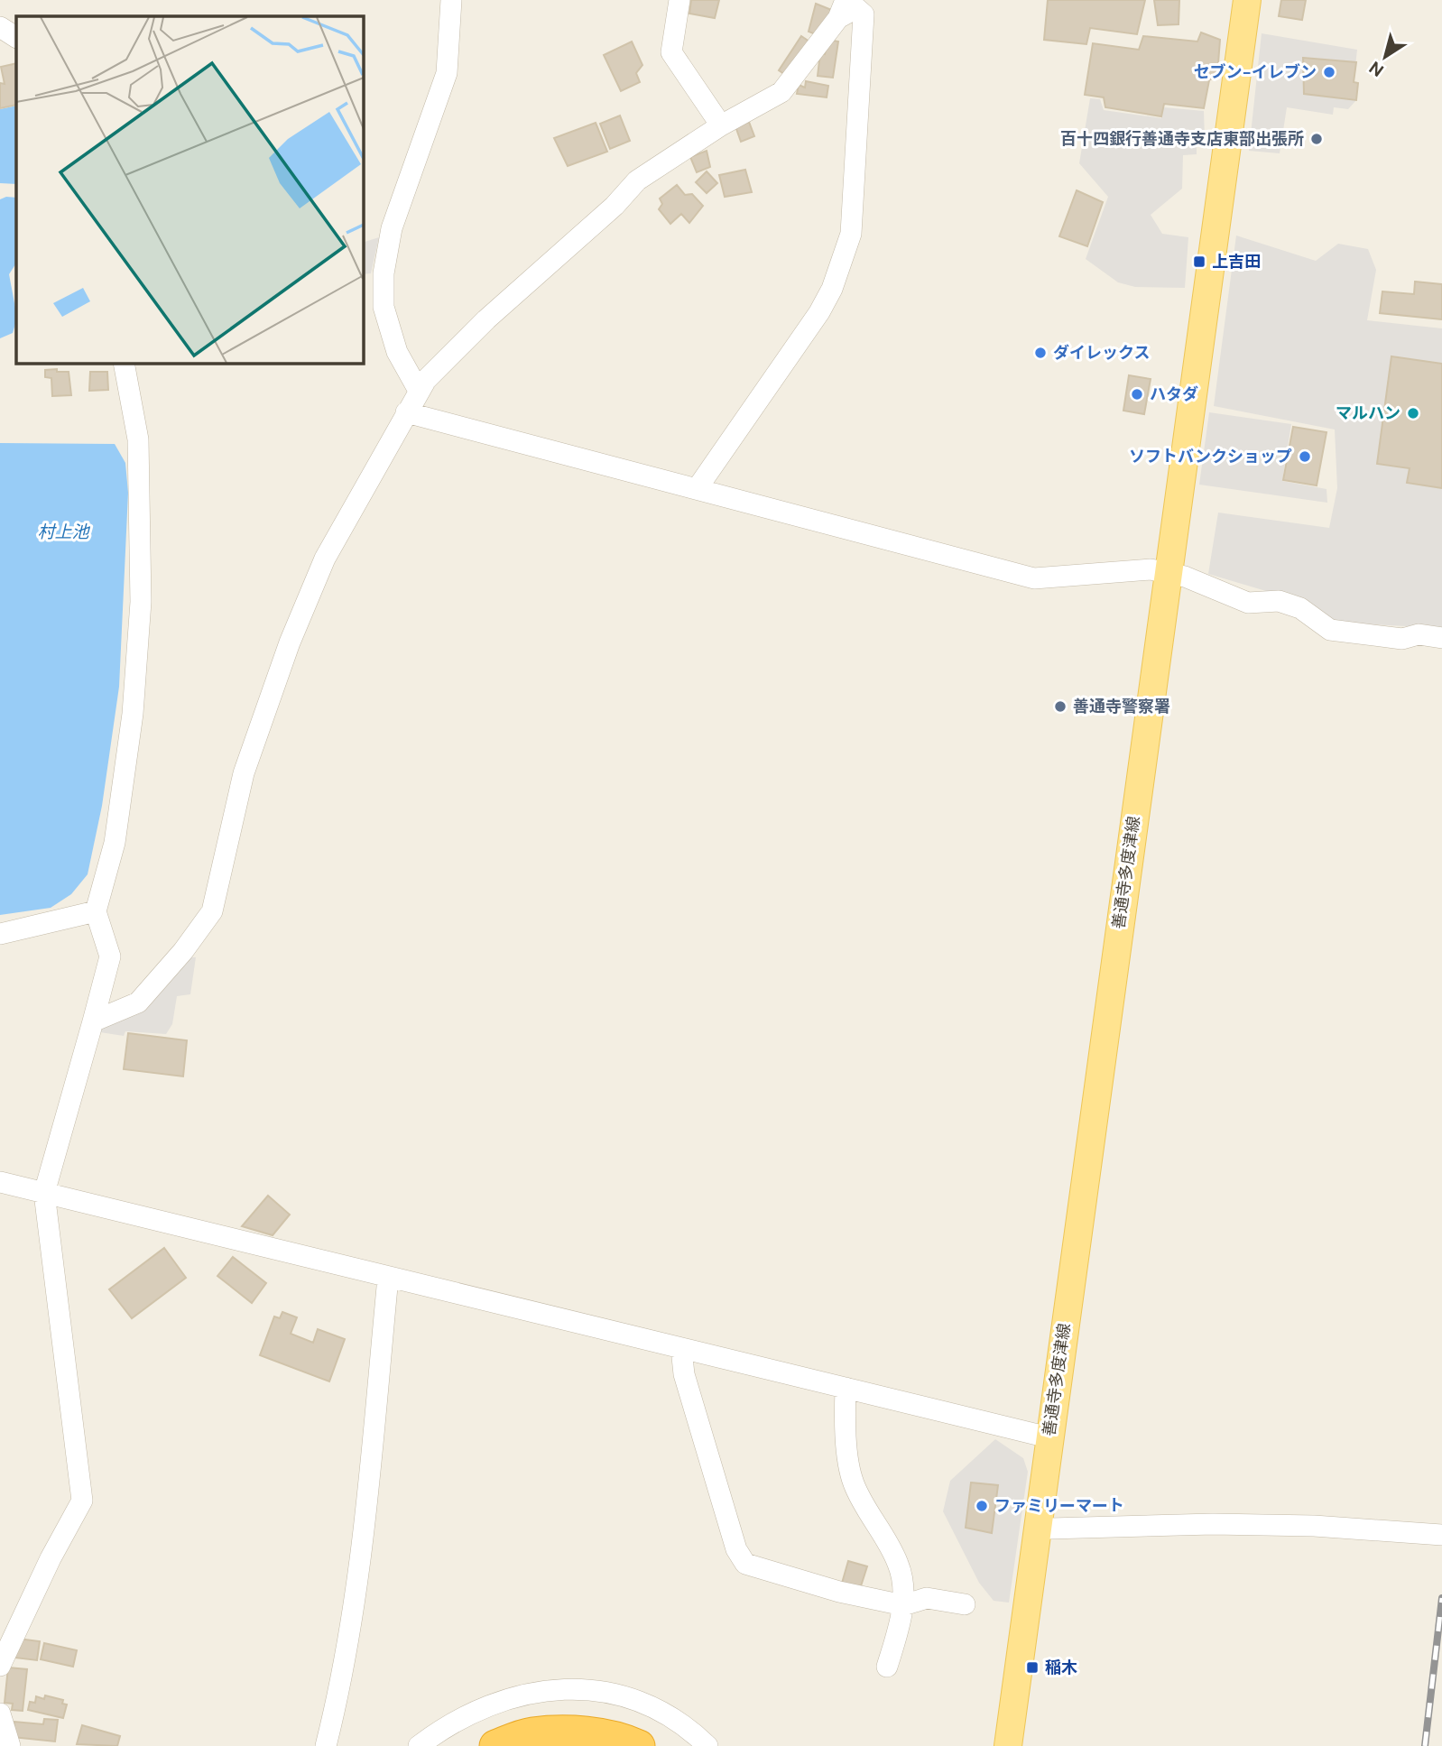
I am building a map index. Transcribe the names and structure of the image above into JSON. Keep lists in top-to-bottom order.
{
  "streets": {
    "main road": ["善通寺多度津線"]
  },
  "water": ["村上池"],
  "places": {
    "other": [
      "セブン-イレブン",
      "百十四銀行善通寺支店東部出張所",
      "ダイレックス",
      "ハタダ",
      "マルハン",
      "ソフトバンクショップ",
      "善通寺警察署",
      "ファミリーマート"
    ],
    "transit": ["上吉田", "稲木"]
  },
  "north": "bottom left"
}
